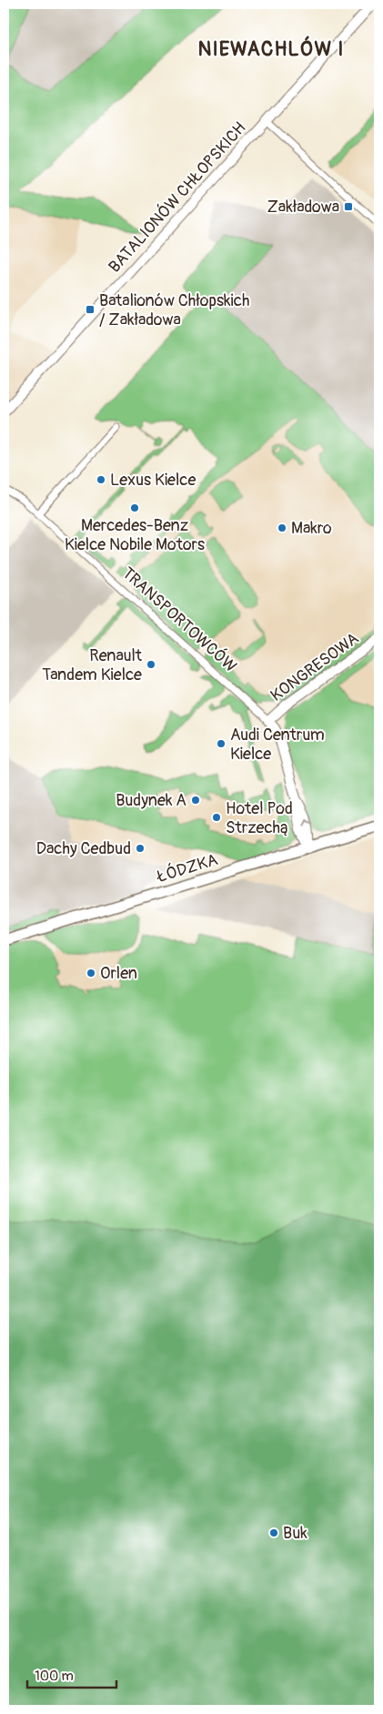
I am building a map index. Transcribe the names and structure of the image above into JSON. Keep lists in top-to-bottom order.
{
  "streets": {
    "main road": ["ŁÓDZKA"],
    "street": ["BATALIONÓW CHŁOPSKICH", "TRANSPORTOWCÓW", "KONGRESOWA"]
  },
  "crossings": [
    ["TRANSPORTOWCÓW", "KONGRESOWA"],
    ["TRANSPORTOWCÓW", "ŁÓDZKA"]
  ],
  "districts": ["NIEWACHLÓW I"],
  "places": {
    "transit": ["Zakładowa", "Batalionów Chłopskich / Zakładowa"],
    "other": [
      "Lexus Kielce",
      "Mercedes-Benz Kielce Nobile Motors",
      "Makro",
      "Renault Tandem Kielce",
      "Audi Centrum Kielce",
      "Budynek A",
      "Hotel Pod Strzechą",
      "Dachy Cedbud",
      "Orlen",
      "Buk"
    ]
  },
  "scale_bar": "100 m"
}
